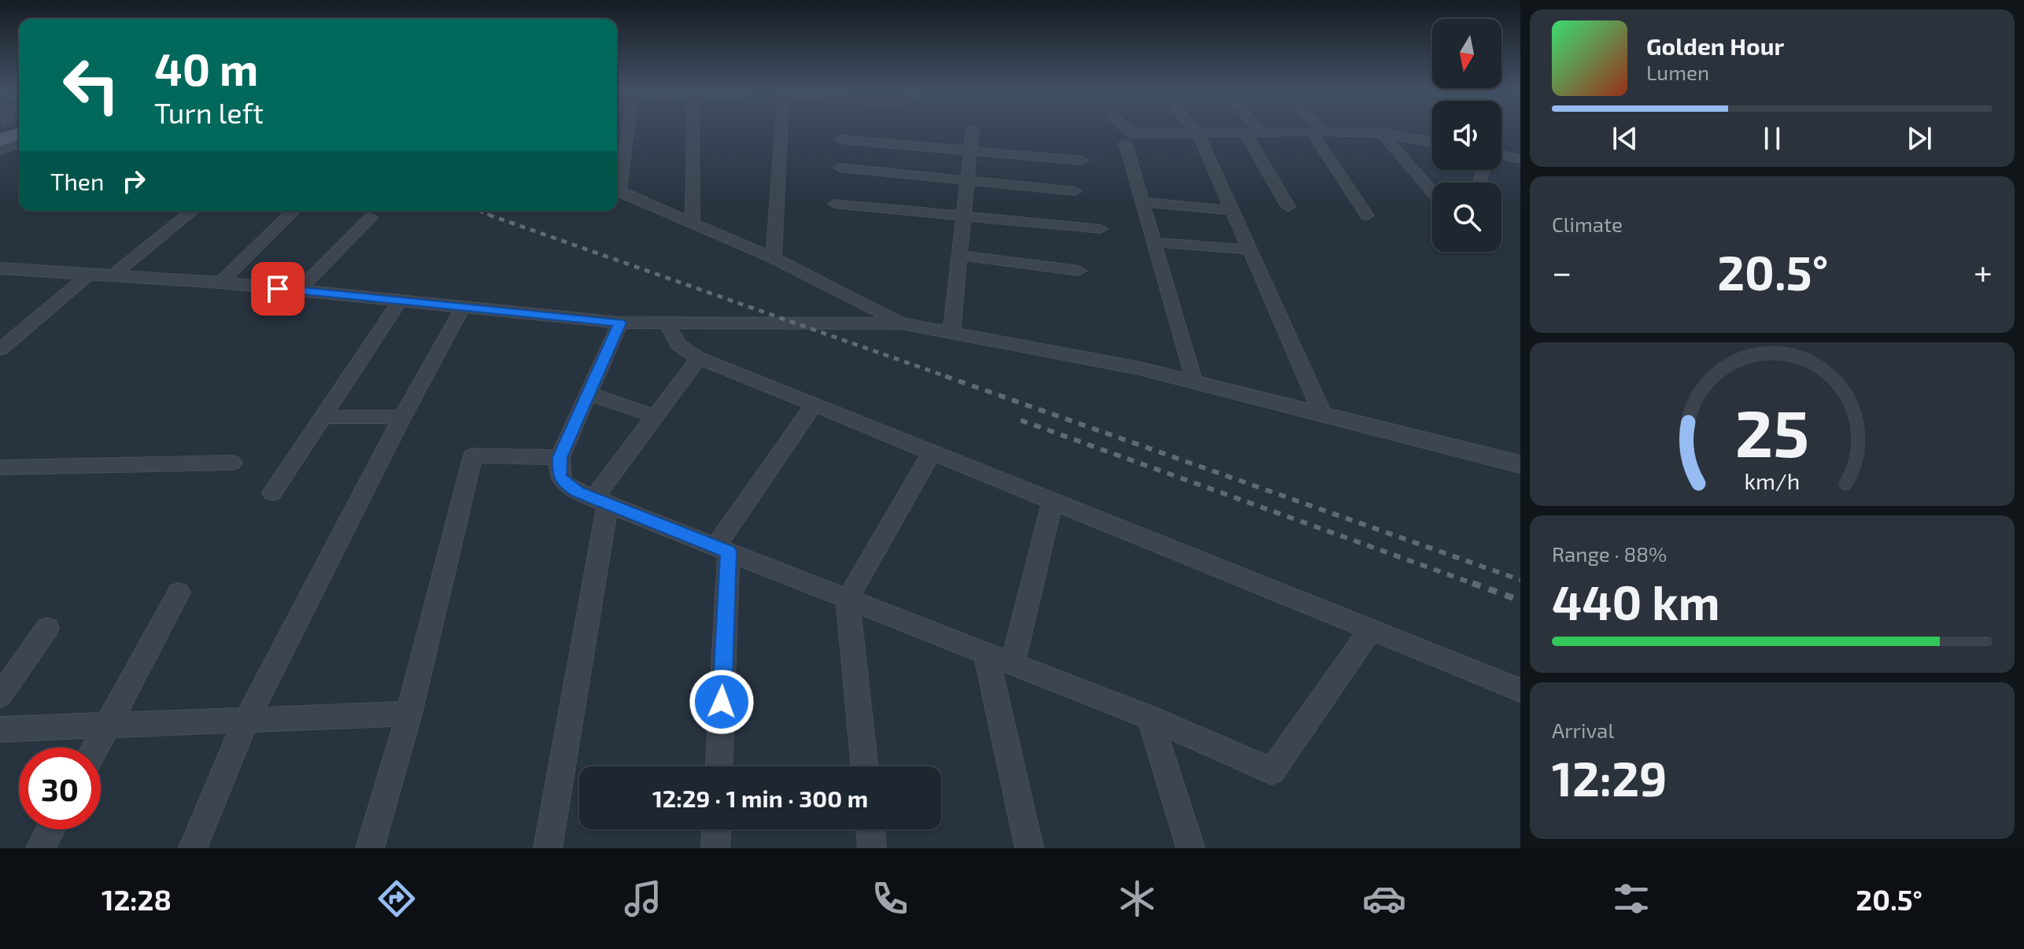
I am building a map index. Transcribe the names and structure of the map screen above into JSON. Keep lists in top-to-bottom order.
{
  "north": "bottom",
  "page": {
    "turn": ["40 m", "Turn left"],
    "song": ["Golden Hour", "Lumen"],
    "then": "Then",
    "tile": [
      "Climate",
      ["Range · 88%", "440 km"],
      ["Arrival", "12:29"]
    ],
    "heat": ["−", "20.5°", "+"],
    "limit": "30",
    "trip": "12:29 · 1 min · 300 m",
    "tabs": ["12:28", "20.5°"],
    "gauge": ["25", "km/h"]
  }
}
